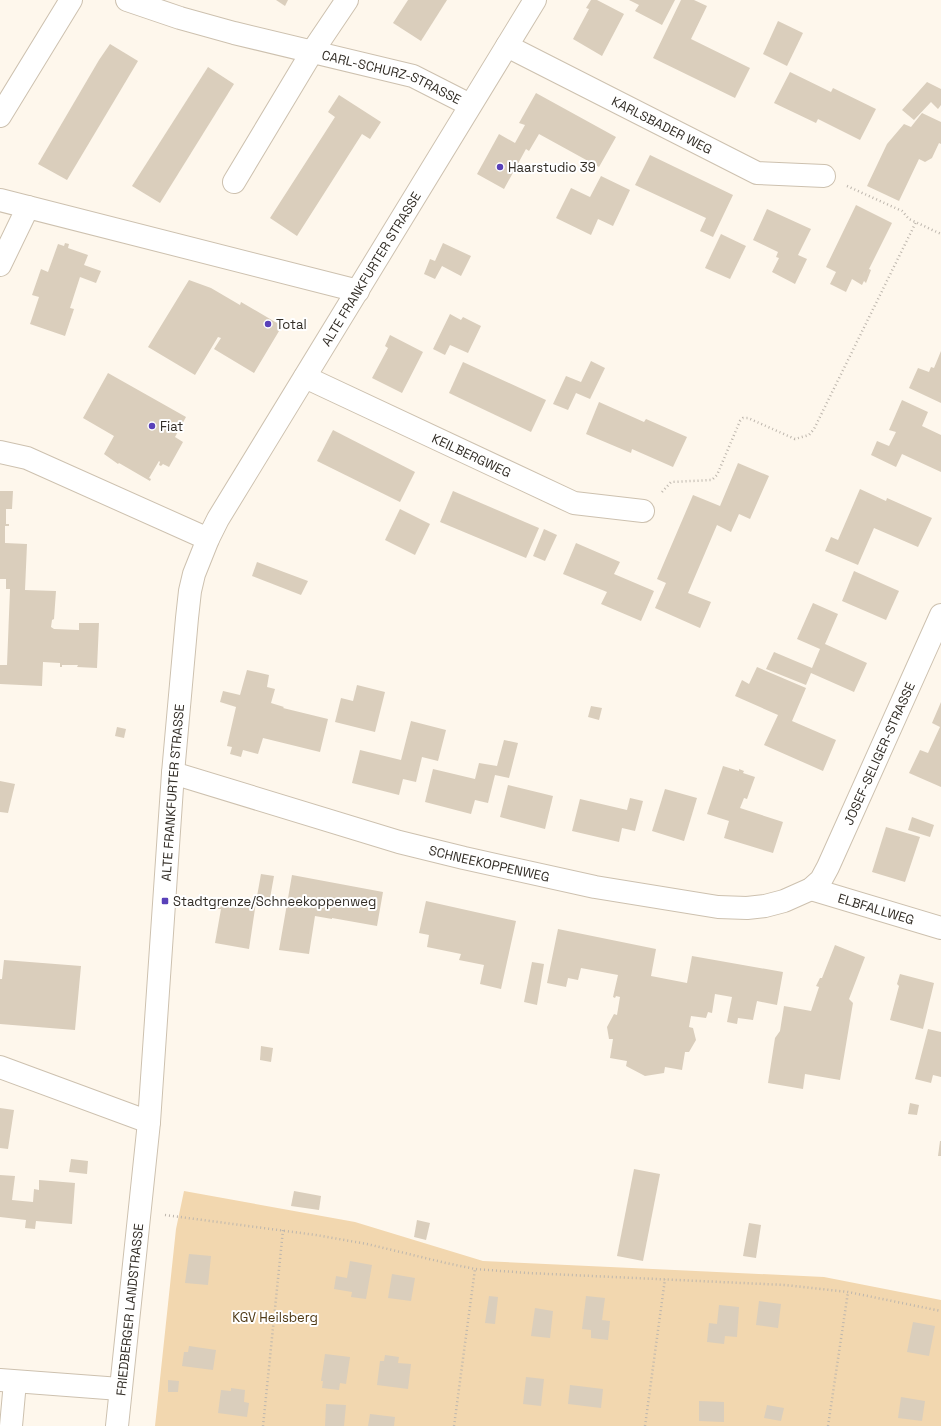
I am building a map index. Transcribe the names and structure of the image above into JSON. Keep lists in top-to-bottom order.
{
  "streets": {
    "street": [
      "CARL-SCHURZ-STRASSE",
      "KARLSBADER WEG",
      "ALTE FRANKFURTER STRASSE",
      "KEILBERGWEG",
      "JOSEF-SELIGER-STRASSE",
      "SCHNEEKOPPENWEG",
      "ELBFALLWEG",
      "FRIEDBERGER LANDSTRASSE"
    ]
  },
  "crossings": [
    ["CARL-SCHURZ-STRASSE", "ALTE FRANKFURTER STRASSE"],
    ["KARLSBADER WEG", "ALTE FRANKFURTER STRASSE"],
    ["ALTE FRANKFURTER STRASSE", "KEILBERGWEG"],
    ["ALTE FRANKFURTER STRASSE", "SCHNEEKOPPENWEG"],
    ["ALTE FRANKFURTER STRASSE", "FRIEDBERGER LANDSTRASSE"],
    ["JOSEF-SELIGER-STRASSE", "SCHNEEKOPPENWEG"],
    ["JOSEF-SELIGER-STRASSE", "ELBFALLWEG"],
    ["SCHNEEKOPPENWEG", "ELBFALLWEG"]
  ],
  "parks": ["KGV Heilsberg"],
  "places": {
    "other": ["Haarstudio 39", "Total", "Fiat"],
    "transit": ["Stadtgrenze/Schneekoppenweg"]
  }
}
